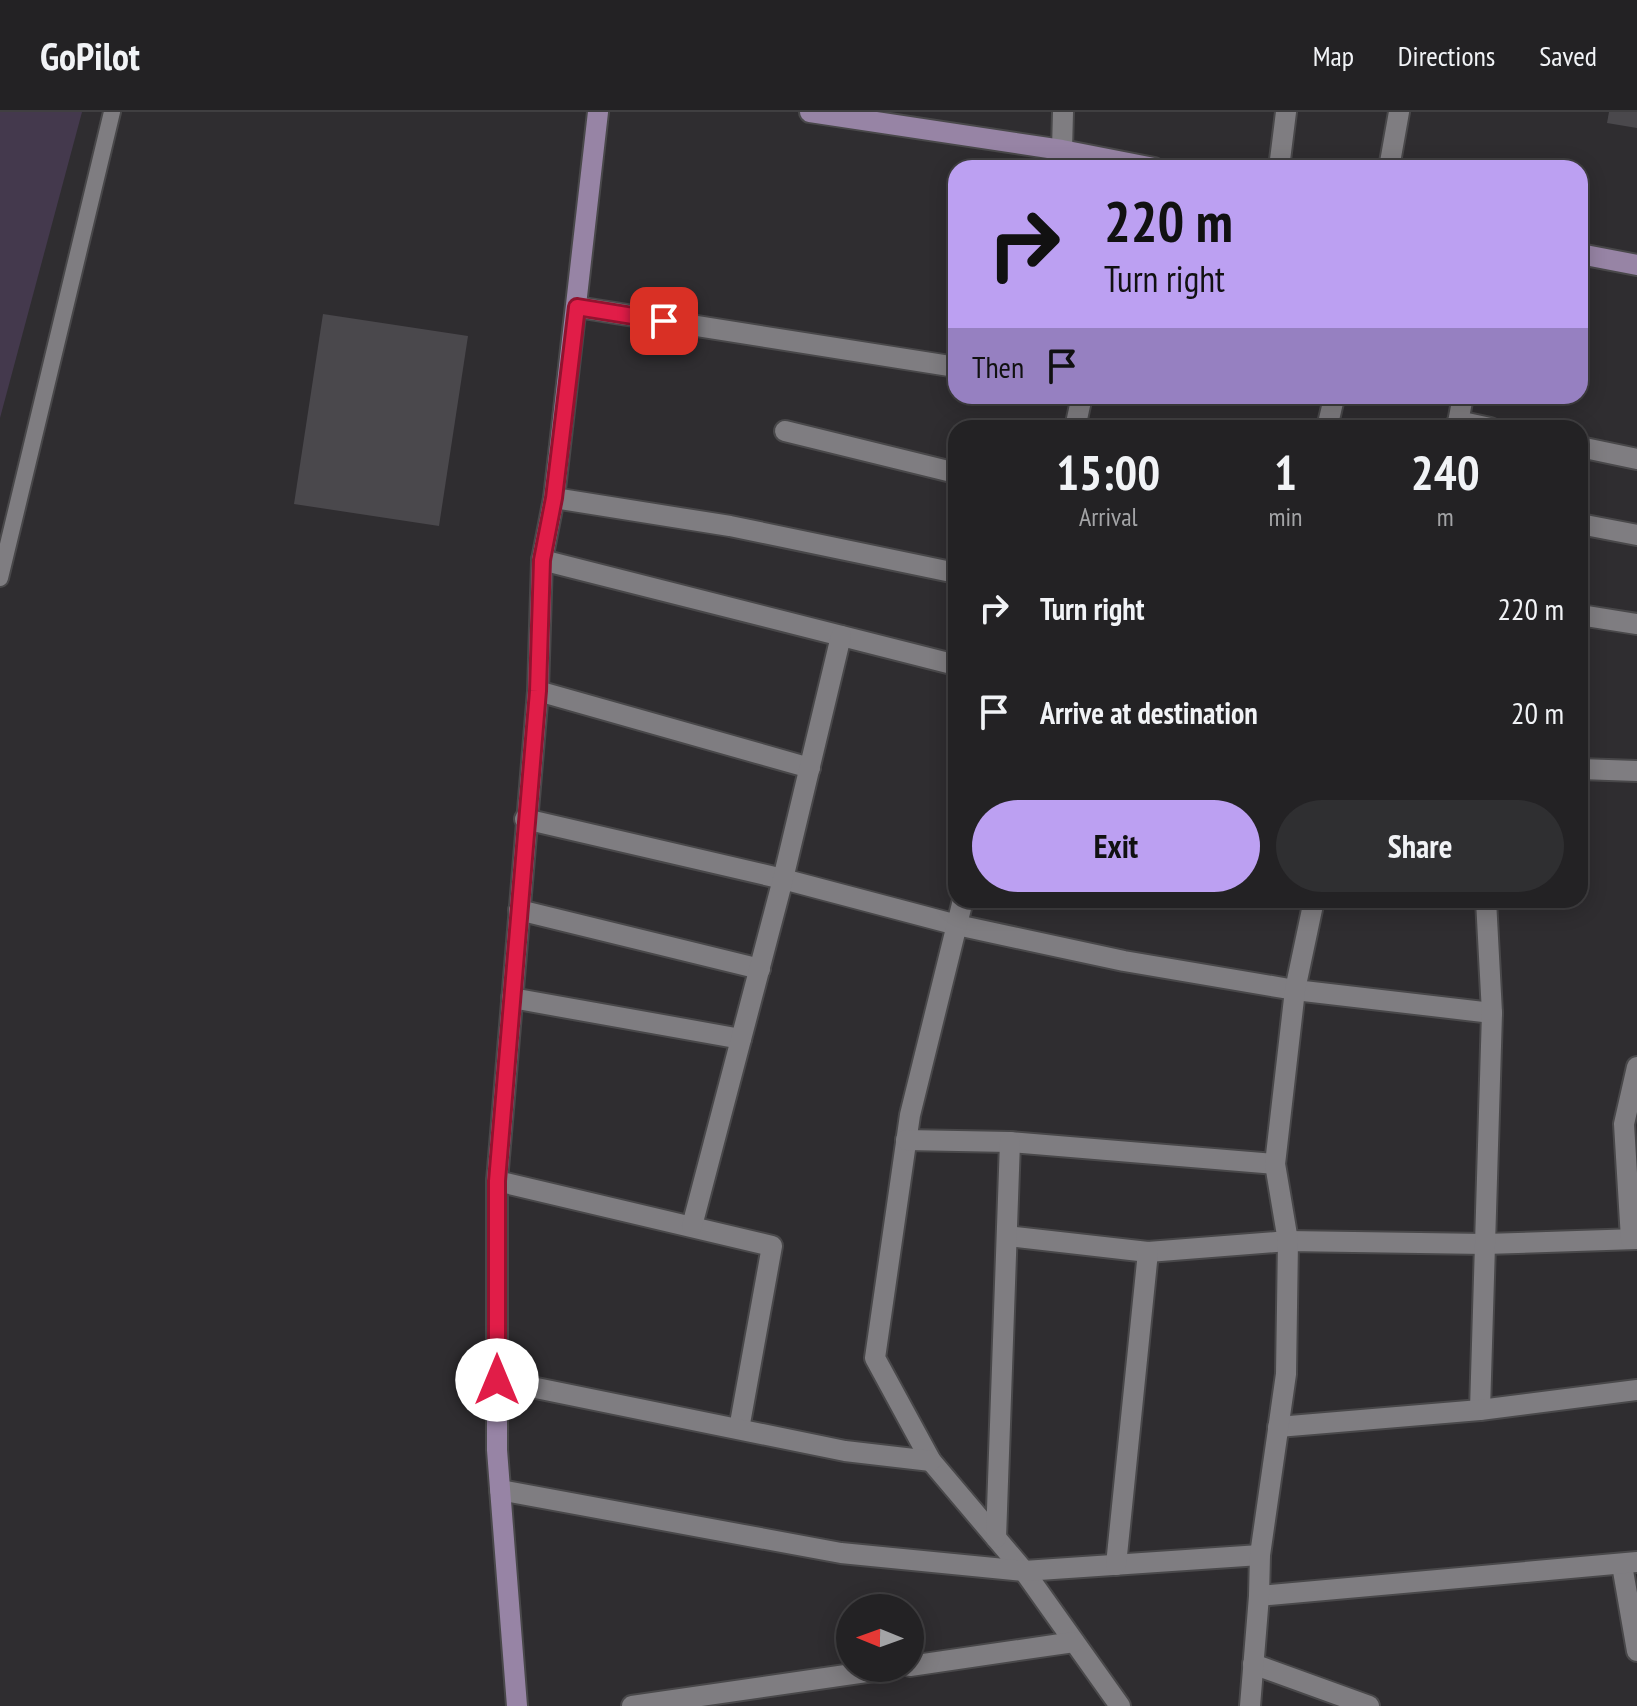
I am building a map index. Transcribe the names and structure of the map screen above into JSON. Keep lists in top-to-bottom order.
{
  "north": "left",
  "page": {
    "header": "GoPilot",
    "nav": ["Map", "Directions", "Saved"],
    "turn": ["220 m", "Turn right"],
    "then": "Then",
    "eta": [
      "15:00",
      "Arrival",
      "1",
      "min",
      "240",
      "m"
    ],
    "list": [
      {
        "name": "Turn right",
        "value": "220 m"
      },
      {
        "name": "Arrive at destination",
        "value": "20 m"
      }
    ],
    "buttons": ["Exit", "Share"]
  }
}
